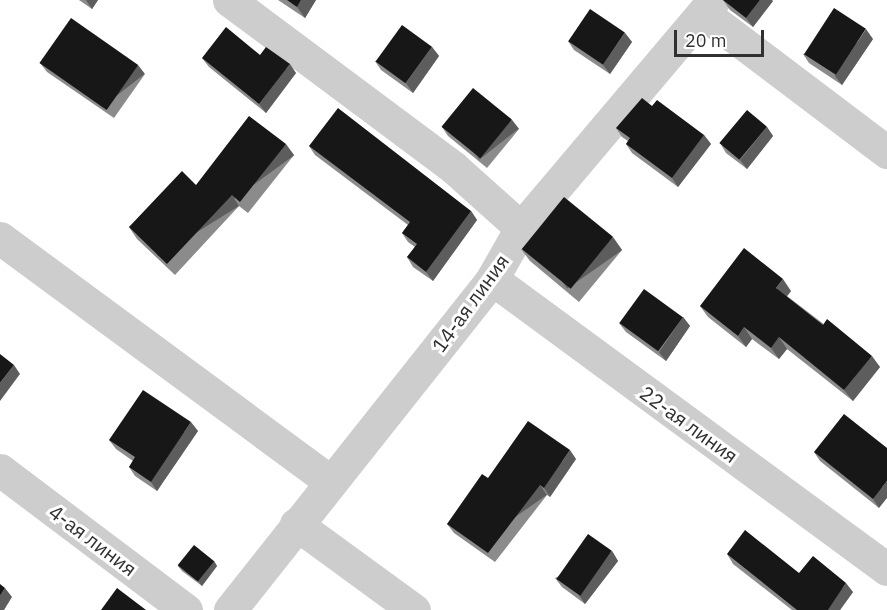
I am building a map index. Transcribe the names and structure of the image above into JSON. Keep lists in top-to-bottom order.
{
  "streets": {
    "street": ["14-ая линия", "22-ая линия", "4-ая линия"]
  },
  "crossings": [
    ["14-ая линия", "22-ая линия"]
  ],
  "scale_bar": "20 m"
}
